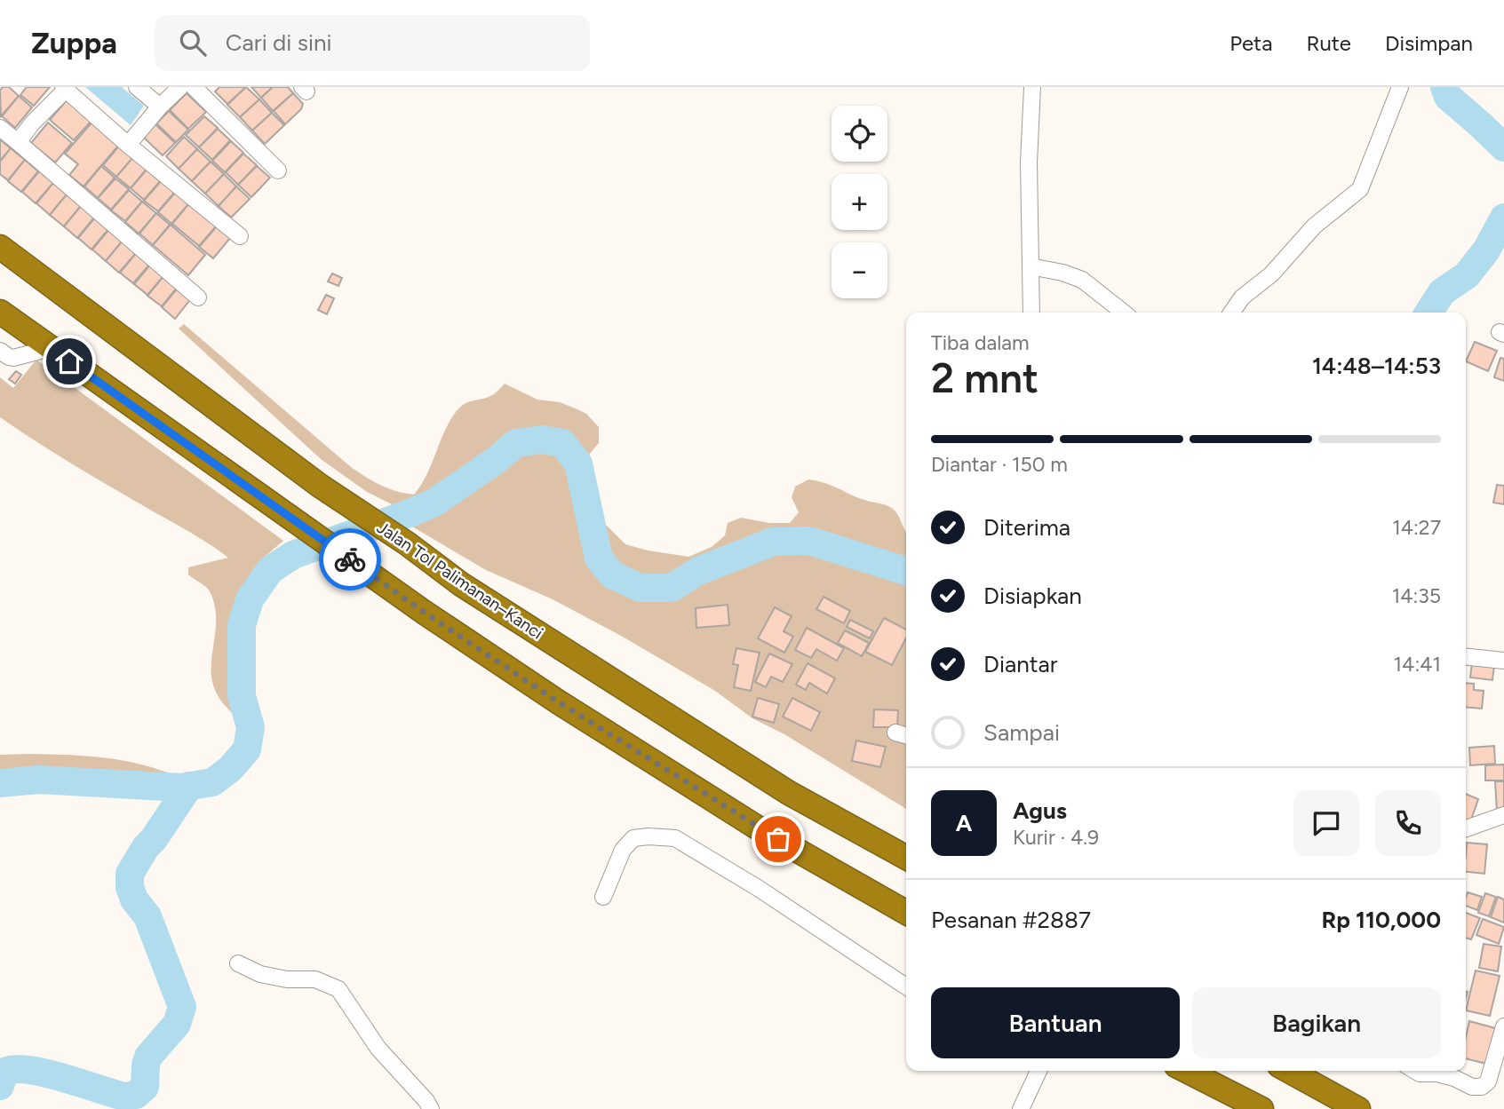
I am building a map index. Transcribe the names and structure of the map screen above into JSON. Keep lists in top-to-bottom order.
{
  "streets": {
    "highway": ["Jalan Tol Palimanan–Kanci"]
  },
  "page": {
    "header": "Zuppa",
    "search": "Cari di sini",
    "nav": ["Peta", "Rute", "Disimpan"],
    "map_buttons": ["+", "−"],
    "heading": ["2 mnt", "Tiba dalam", "14:48–14:53"],
    "panel": [
      "Agus",
      "Kurir · 4.9",
      "Pesanan #2887",
      "Rp 110,000"
    ],
    "bar": "Diantar · 150 m",
    "list": [
      ["Diterima", "14:27"],
      ["Disiapkan", "14:35"],
      ["Diantar", "14:41"],
      "Sampai"
    ],
    "round": "A",
    "buttons": ["Bantuan", "Bagikan"]
  }
}
